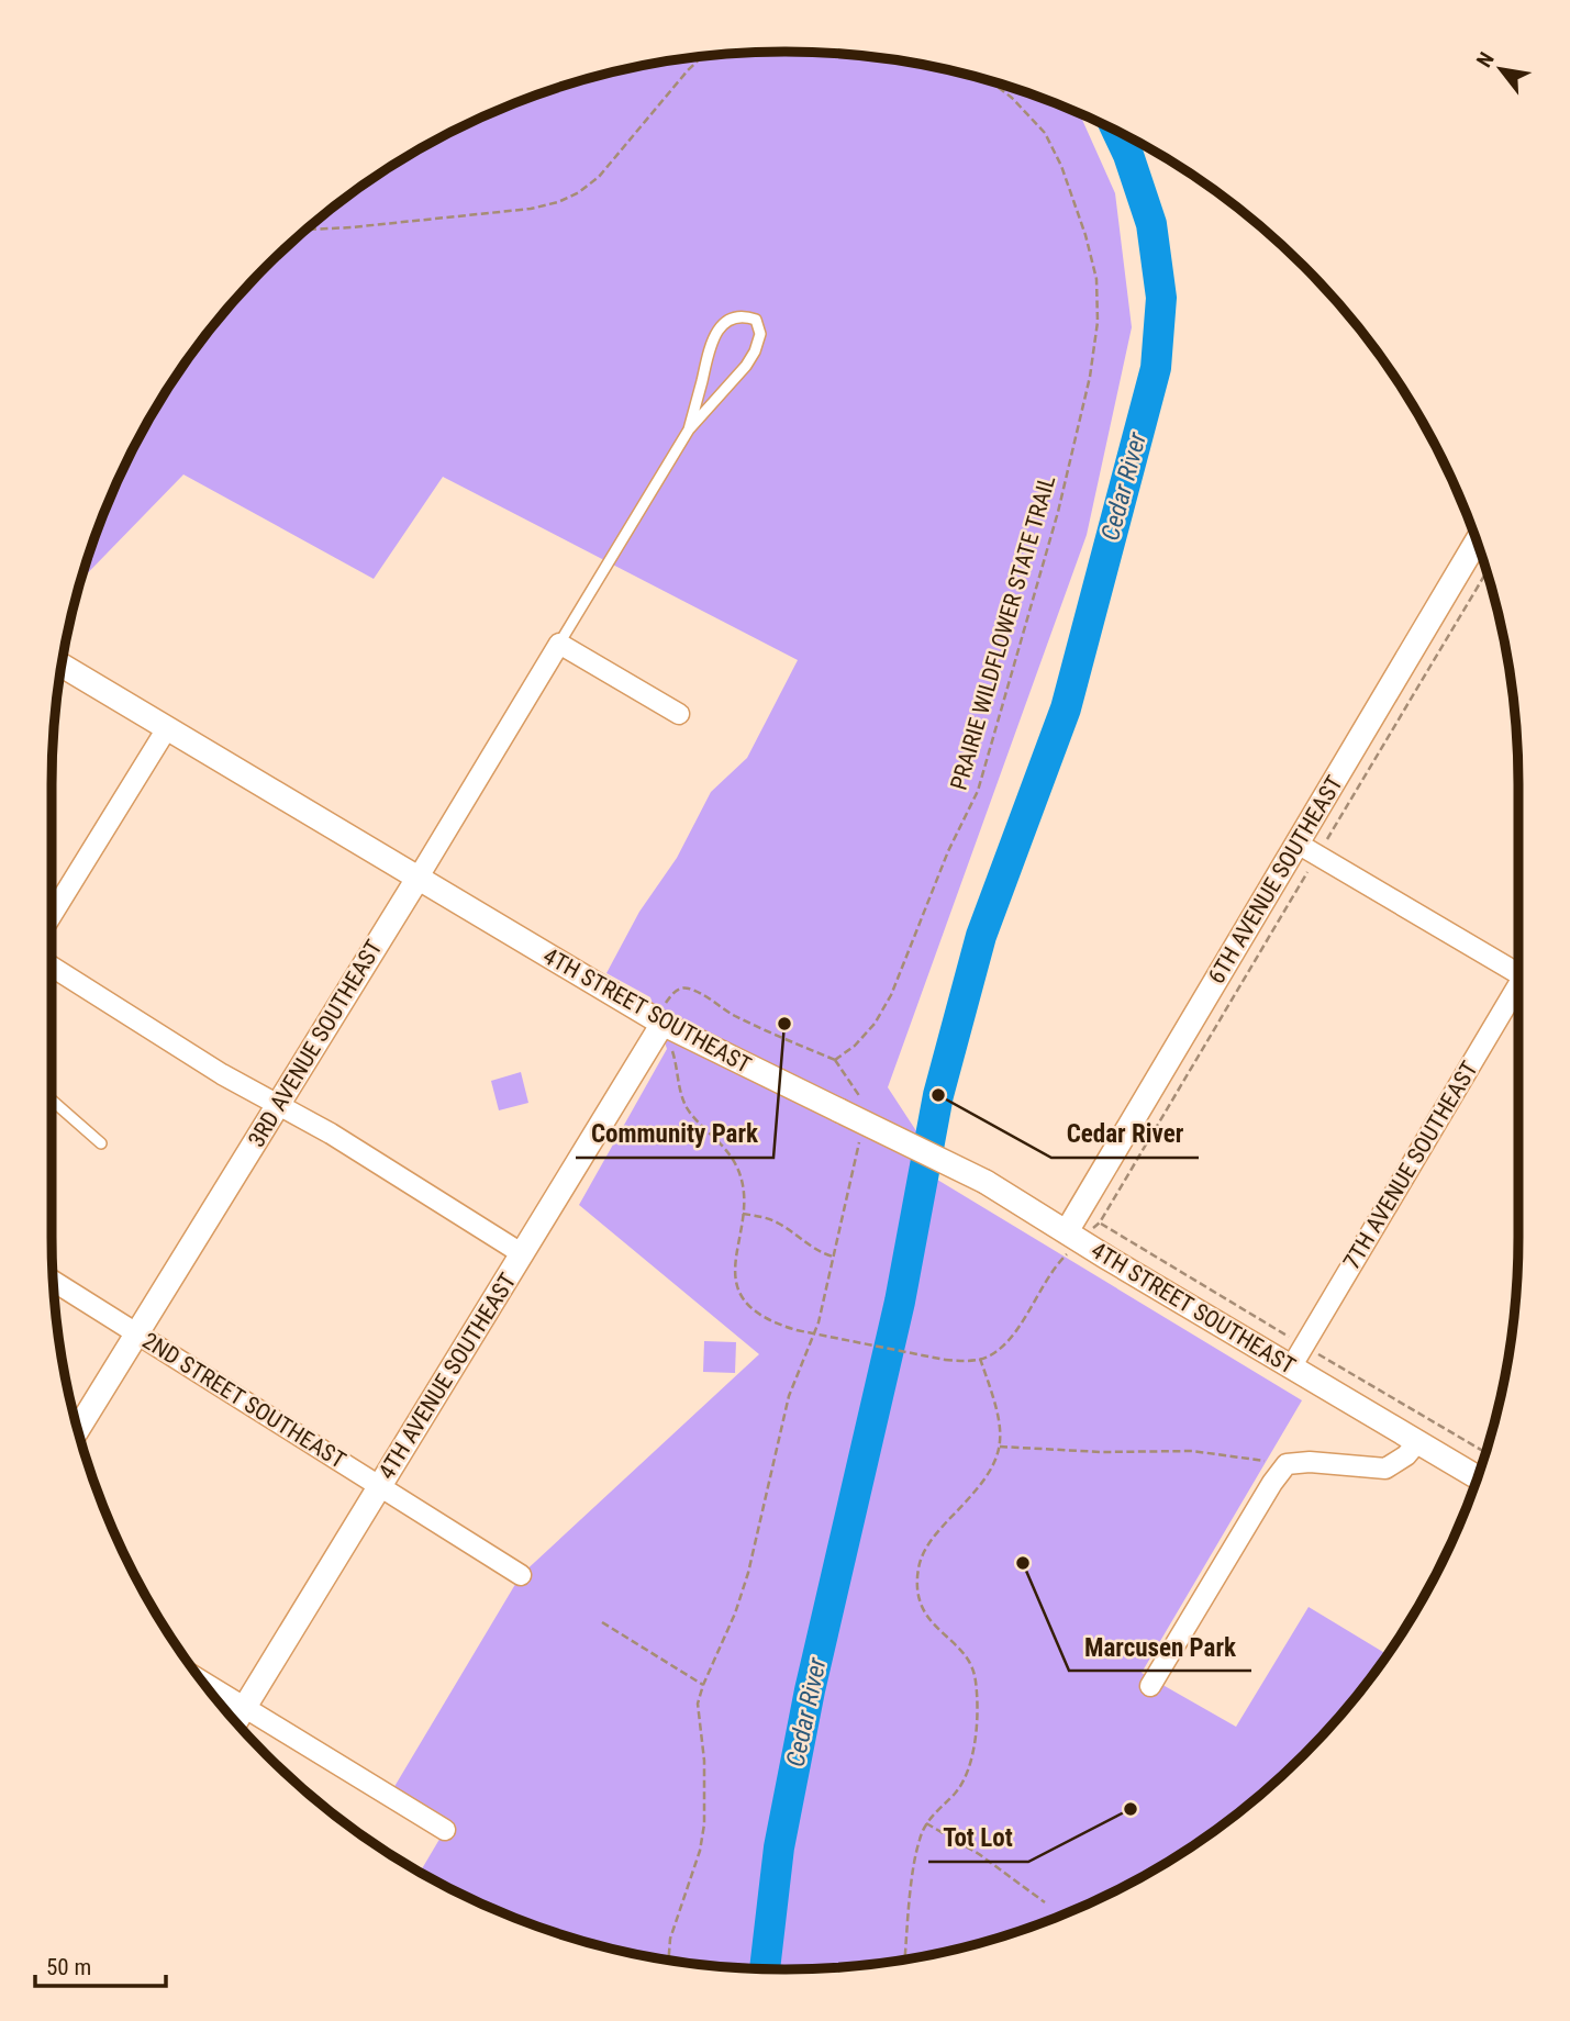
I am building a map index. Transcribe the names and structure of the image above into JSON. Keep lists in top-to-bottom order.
{
  "streets": {
    "street": [
      "6TH AVENUE SOUTHEAST",
      "4TH STREET SOUTHEAST",
      "3RD AVENUE SOUTHEAST",
      "7TH AVENUE SOUTHEAST",
      "4TH AVENUE SOUTHEAST",
      "2ND STREET SOUTHEAST"
    ],
    "path": ["PRAIRIE WILDFLOWER STATE TRAIL"]
  },
  "crossings": [
    ["6TH AVENUE SOUTHEAST", "4TH STREET SOUTHEAST"],
    ["4TH STREET SOUTHEAST", "3RD AVENUE SOUTHEAST"],
    ["4TH STREET SOUTHEAST", "7TH AVENUE SOUTHEAST"],
    ["4TH STREET SOUTHEAST", "4TH AVENUE SOUTHEAST"],
    ["3RD AVENUE SOUTHEAST", "2ND STREET SOUTHEAST"],
    ["4TH AVENUE SOUTHEAST", "2ND STREET SOUTHEAST"]
  ],
  "water": ["Cedar River"],
  "places": [
    "Community Park",
    "Cedar River",
    "Marcusen Park",
    "Tot Lot"
  ],
  "scale_bar": "50 m",
  "north": "top left"
}
